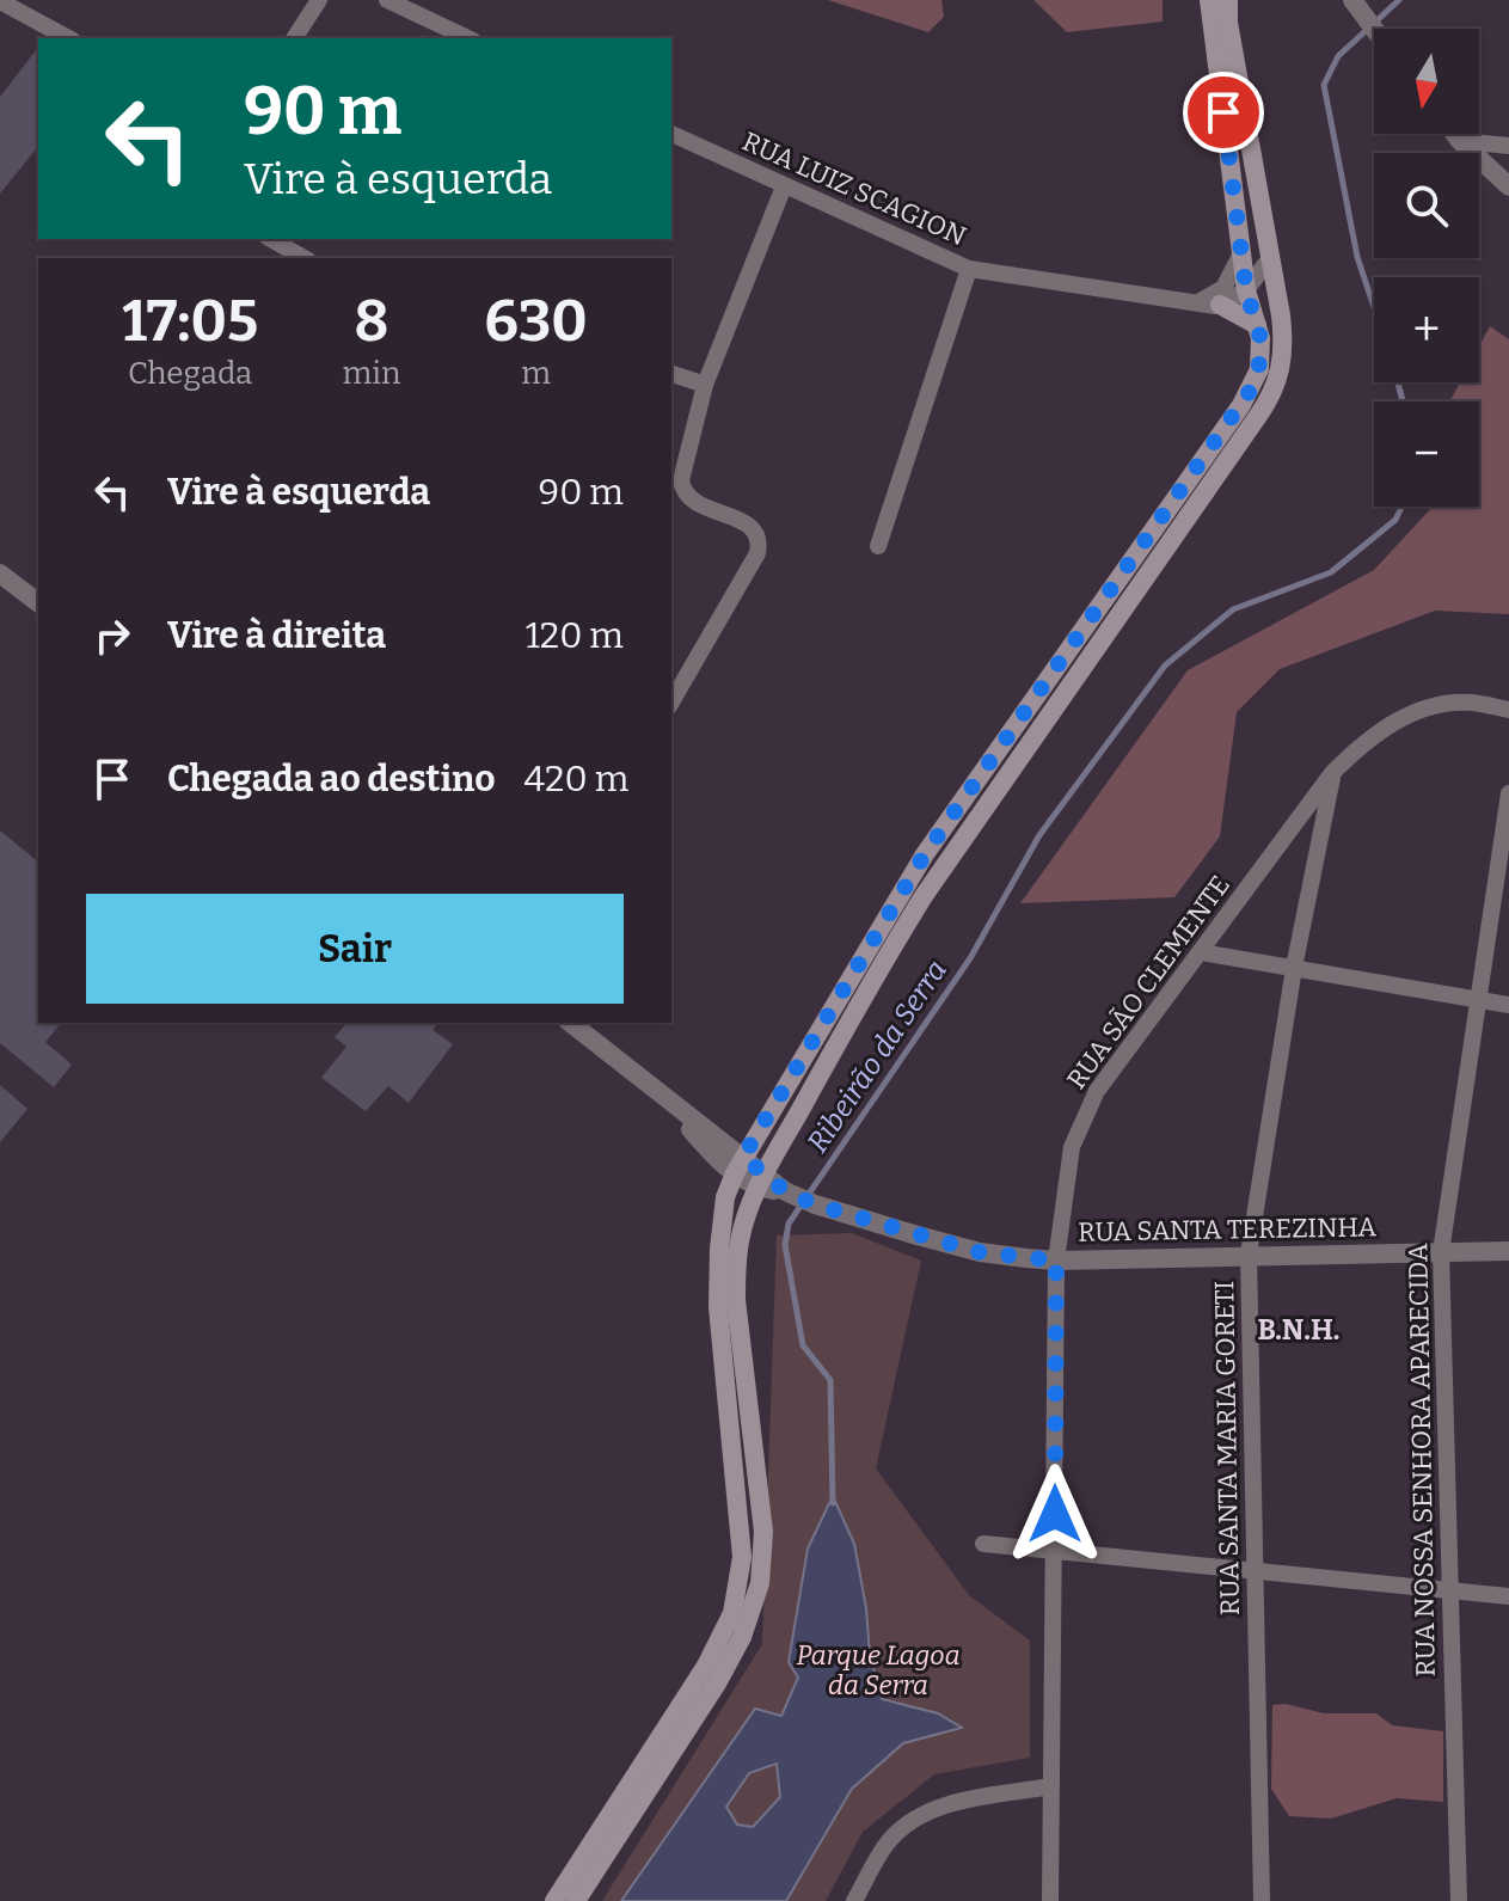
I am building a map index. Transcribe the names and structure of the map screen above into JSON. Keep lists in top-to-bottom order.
{
  "streets": {
    "street": [
      "RUA LUIZ SCAGION",
      "RUA SÃO CLEMENTE",
      "RUA SANTA TEREZINHA",
      "RUA SANTA MARIA GORETI",
      "RUA NOSSA SENHORA APARECIDA"
    ]
  },
  "crossings": [
    ["RUA SÃO CLEMENTE", "RUA SANTA TEREZINHA"],
    ["RUA SÃO CLEMENTE", "RUA SANTA MARIA GORETI"],
    ["RUA SANTA TEREZINHA", "RUA SANTA MARIA GORETI"],
    ["RUA SANTA TEREZINHA", "RUA NOSSA SENHORA APARECIDA"]
  ],
  "districts": ["B.N.H."],
  "water": ["Ribeirão da Serra"],
  "parks": ["Parque Lagoa da Serra"],
  "north": "bottom",
  "page": {
    "map_buttons": ["+", "−"],
    "turn": ["90 m", "Vire à esquerda"],
    "eta": [
      "17:05",
      "Chegada",
      "8",
      "min",
      "630",
      "m"
    ],
    "list": [
      {
        "name": "Vire à esquerda",
        "value": "90 m"
      },
      {
        "name": "Vire à direita",
        "value": "120 m"
      },
      {
        "name": "Chegada ao destino",
        "value": "420 m"
      }
    ],
    "buttons": "Sair"
  }
}
